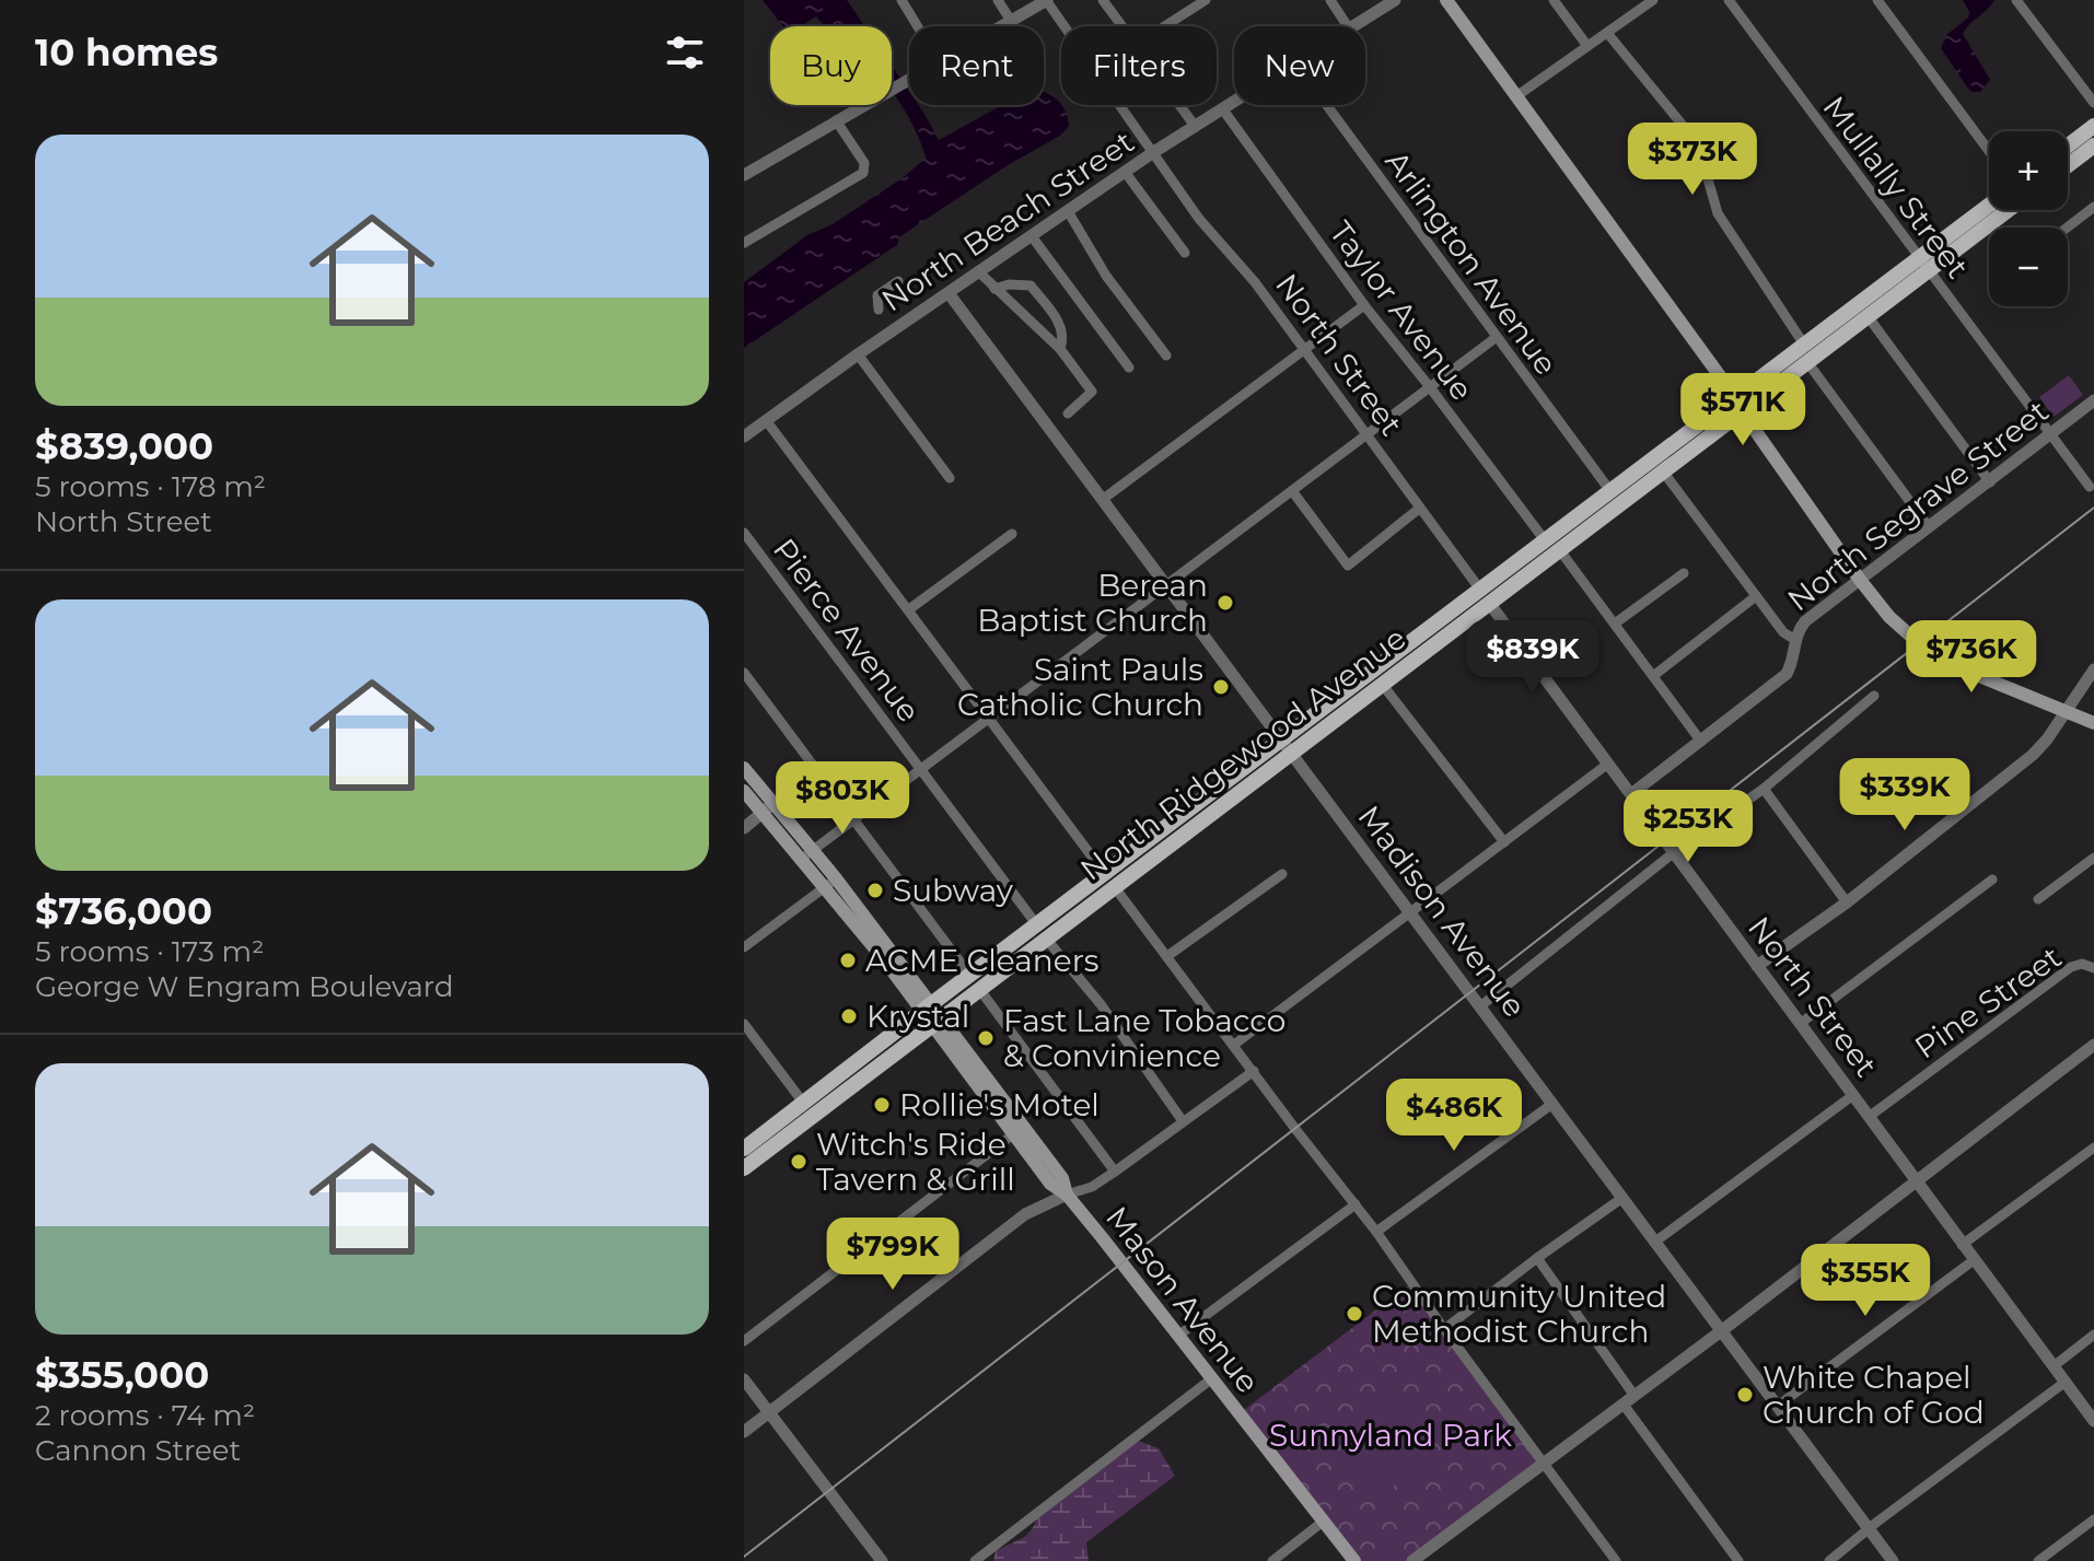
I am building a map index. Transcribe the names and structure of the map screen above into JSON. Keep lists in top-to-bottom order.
{
  "streets": {
    "main road": ["North Ridgewood Avenue", "Mason Avenue"],
    "street": [
      "Mullally Street",
      "North Beach Street",
      "Arlington Avenue",
      "Taylor Avenue",
      "North Street",
      "North Segrave Street",
      "Pierce Avenue",
      "Madison Avenue",
      "Pine Street"
    ]
  },
  "crossings": [
    ["Mullally Street", "North Segrave Street"],
    ["Mullally Street", "North Ridgewood Avenue"],
    ["North Beach Street", "Taylor Avenue"],
    ["North Beach Street", "North Street"],
    ["North Beach Street", "Madison Avenue"],
    ["Arlington Avenue", "North Ridgewood Avenue"],
    ["Taylor Avenue", "North Segrave Street"],
    ["Taylor Avenue", "North Ridgewood Avenue"],
    ["North Street", "North Segrave Street"],
    ["North Street", "North Ridgewood Avenue"],
    ["North Street", "Pine Street"],
    ["Pierce Avenue", "North Ridgewood Avenue"],
    ["North Ridgewood Avenue", "Madison Avenue"],
    ["North Ridgewood Avenue", "Mason Avenue"]
  ],
  "parks": ["Sunnyland Park"],
  "places": [
    "Berean Baptist Church",
    "Saint Pauls Catholic Church",
    "Subway",
    "ACME Cleaners",
    "Krystal",
    "Fast Lane Tobacco & Convinience",
    "Rollie's Motel",
    "Witch's Ride Tavern & Grill",
    "Community United Methodist Church",
    "White Chapel Church of God"
  ],
  "page": {
    "heading": "10 homes",
    "chip": [
      "Buy",
      "Rent",
      "Filters",
      "New"
    ],
    "list": [
      {
        "name": "$839,000",
        "note": "5 rooms · 178 m² · North Street"
      },
      {
        "name": "$736,000",
        "note": "5 rooms · 173 m² · George W Engram Boulevard"
      },
      {
        "name": "$355,000",
        "note": "2 rooms · 74 m² · Cannon Street"
      }
    ],
    "price": [
      "$373K",
      "$571K",
      "$839K",
      "$736K",
      "$339K",
      "$803K",
      "$253K",
      "$486K",
      "$799K",
      "$355K"
    ],
    "map_buttons": ["+", "−"]
  }
}
